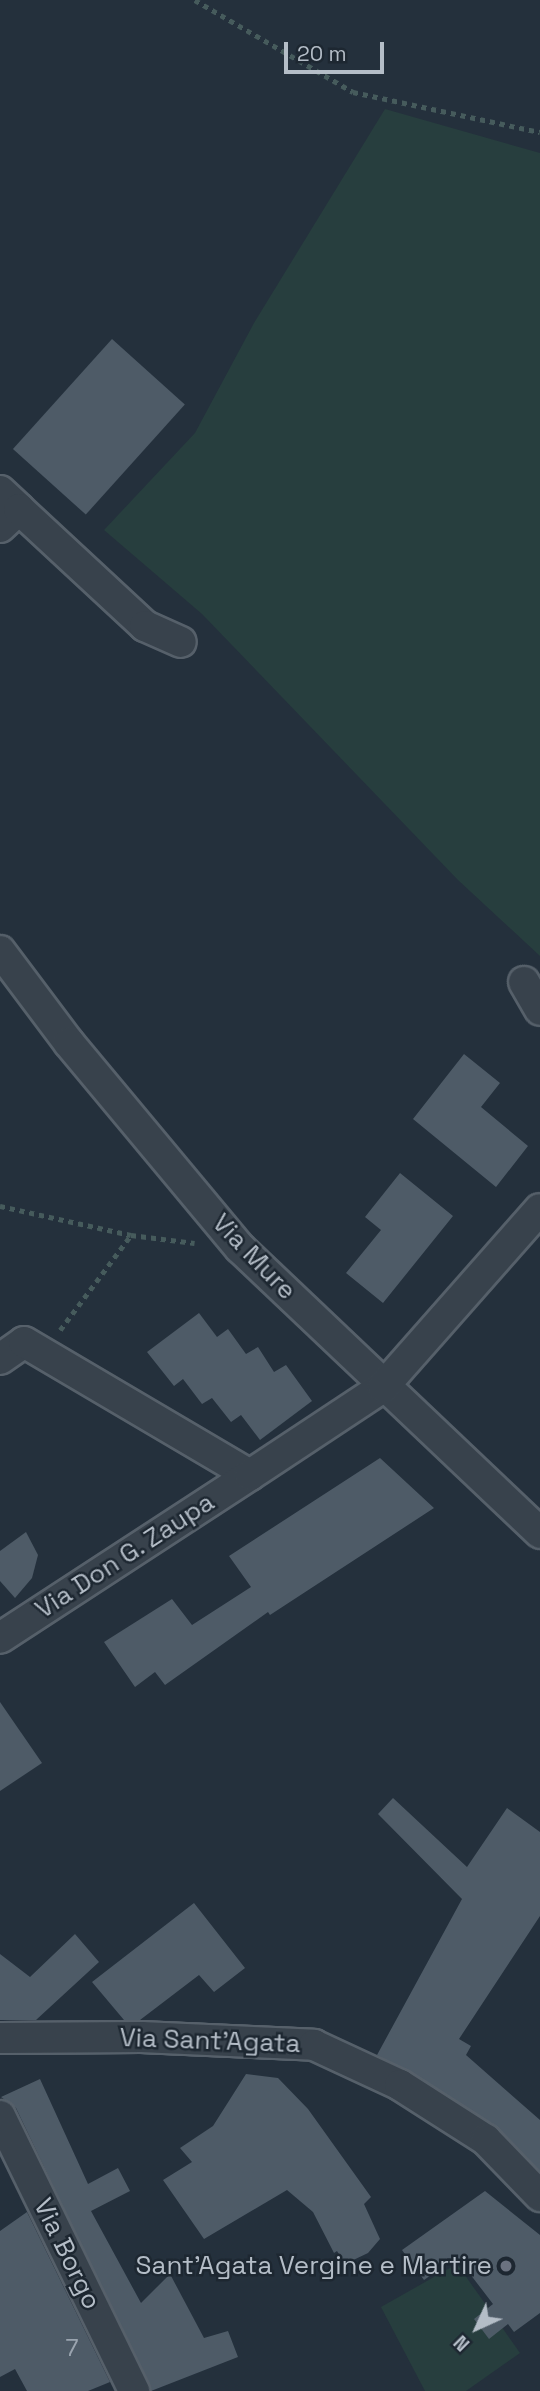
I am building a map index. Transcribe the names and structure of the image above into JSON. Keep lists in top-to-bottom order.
{
  "streets": {
    "street": [
      "Via Mure",
      "Via Don G. Zaupa",
      "Via Sant'Agata",
      "Via Borgo"
    ]
  },
  "crossings": [
    ["Via Mure", "Via Don G. Zaupa"]
  ],
  "places": ["Sant'Agata Vergine e Martire"],
  "house_numbers": ["7"],
  "scale_bar": "20 m",
  "north": "bottom left"
}
